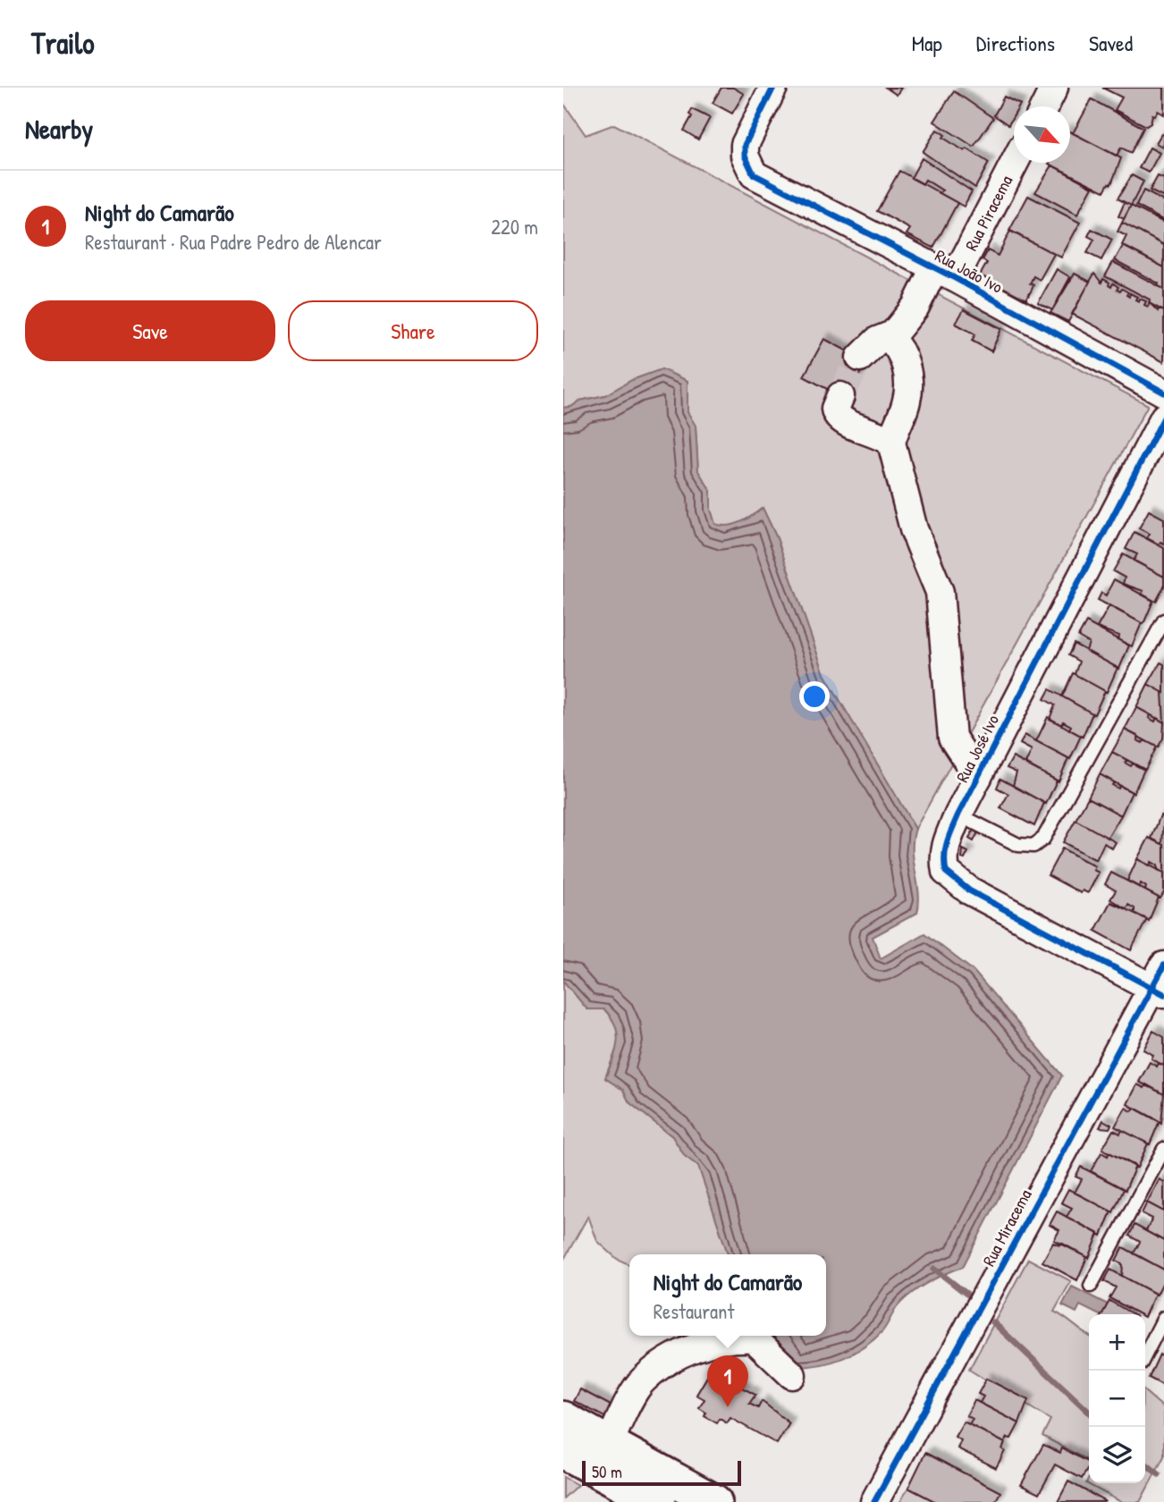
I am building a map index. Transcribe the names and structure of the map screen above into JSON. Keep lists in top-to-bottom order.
{
  "streets": {
    "street": [
      "Rua Piracema",
      "Rua João Ivo",
      "Rua José Ivo",
      "Rua Miracema"
    ]
  },
  "crossings": [
    ["Rua Piracema", "Rua João Ivo"],
    ["Rua José Ivo", "Rua Miracema"]
  ],
  "scale_bar": "50 m",
  "north": "bottom right",
  "page": {
    "header": "Trailo",
    "nav": ["Map", "Directions", "Saved"],
    "heading": "Nearby",
    "list": [
      {
        "mark": "1",
        "name": "Night do Camarão",
        "note": "Restaurant · Rua Padre Pedro de Alencar",
        "value": "220 m"
      }
    ],
    "buttons": ["Save", "Share"],
    "popup": ["Night do Camarão", "Restaurant"],
    "map_buttons": ["+", "−"],
    "pins": "1",
    "scale": "50 m"
  }
}
